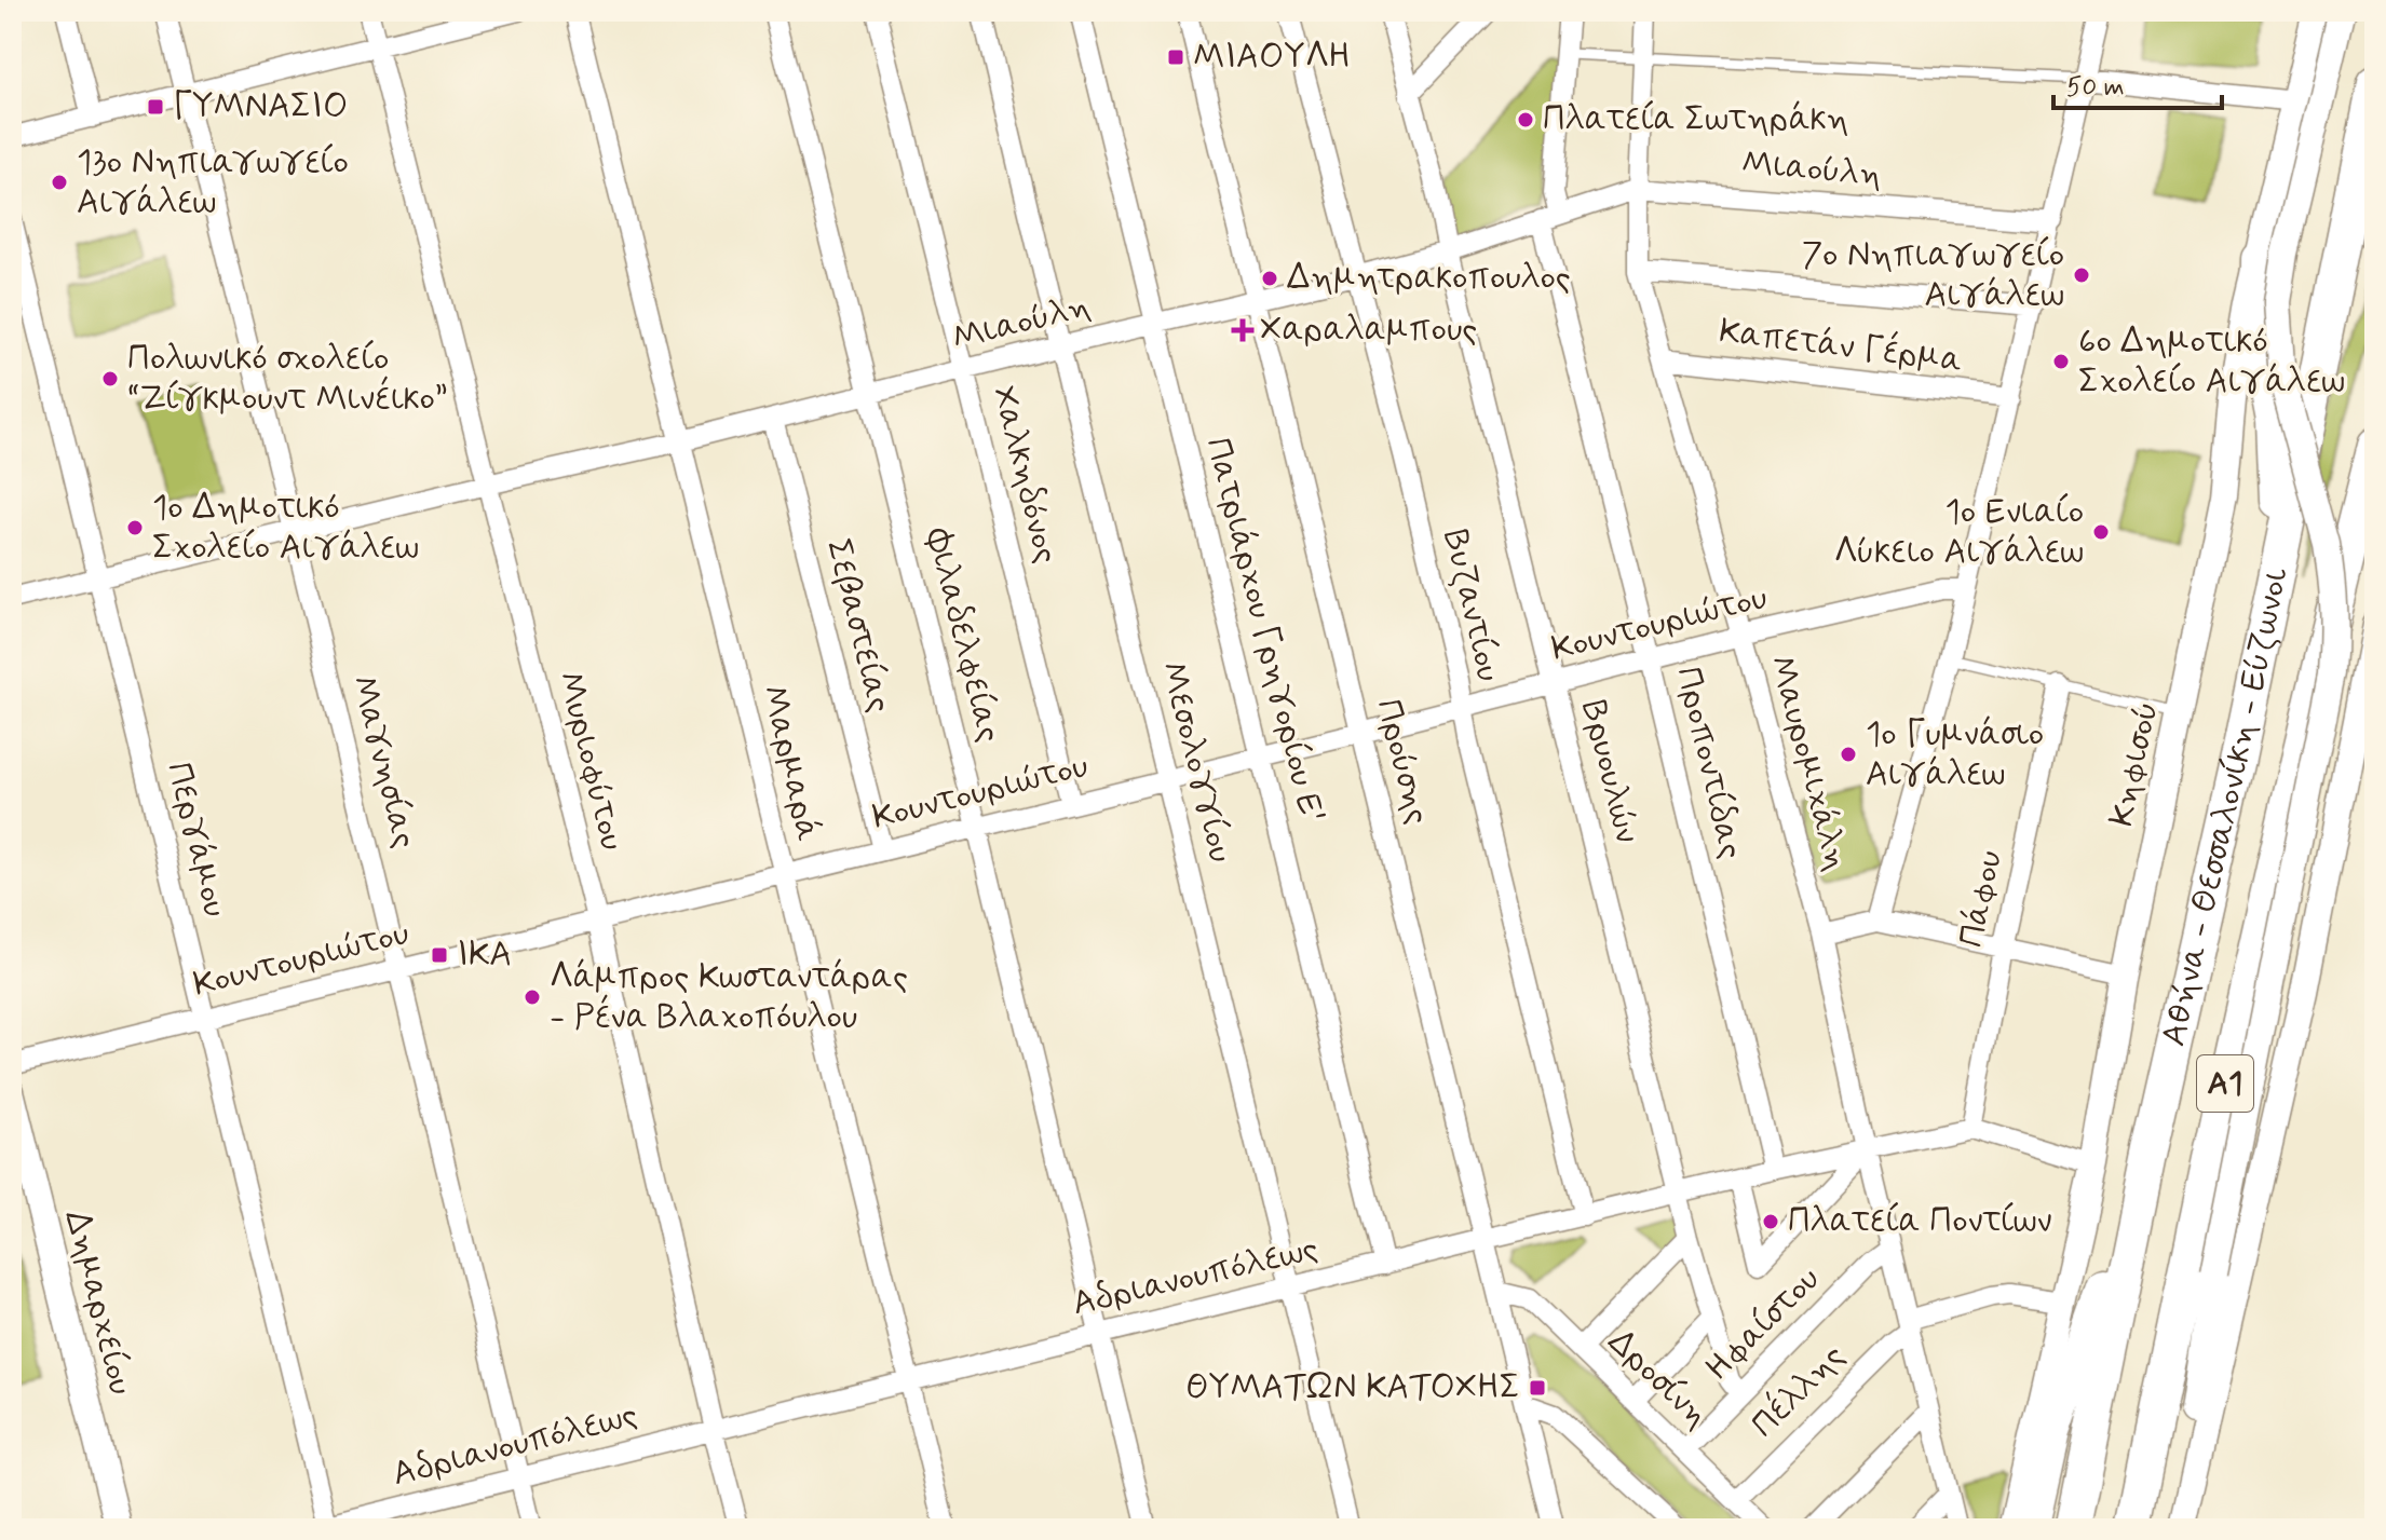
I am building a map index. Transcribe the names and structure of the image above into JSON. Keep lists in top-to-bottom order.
{
  "streets": {
    "highway": ["Αθήνα - Θεσσαλονίκη - Εύζωνοι", "Α1"],
    "main road": ["Κηφισού", "Δημαρχείου"],
    "street": [
      "Μιαούλη",
      "Καπετάν Γέρμα",
      "Χαλκηδόνος",
      "Βυζαντίου",
      "Κουντουριώτου",
      "Σεβαστείας",
      "Πατριάρχου Γρηγορίου Ε'",
      "Φιλαδελφείας",
      "Μυριοφύτου",
      "Μαγνησίας",
      "Μεσολογγίου",
      "Προύσης",
      "Μαρμαρά",
      "Προποντίδας",
      "Μαυρομιχάλη",
      "Βρυουλών",
      "Περγάμου",
      "Πάφου",
      "Αδριανουπόλεως",
      "Ηφαίστου",
      "Δροσίνη",
      "Πέλλης"
    ]
  },
  "crossings": [
    ["Μιαούλη", "Χαλκηδόνος"],
    ["Μιαούλη", "Βυζαντίου"],
    ["Μιαούλη", "Σεβαστείας"],
    ["Μιαούλη", "Πατριάρχου Γρηγορίου Ε'"],
    ["Μιαούλη", "Φιλαδελφείας"],
    ["Μιαούλη", "Μυριοφύτου"],
    ["Μιαούλη", "Μαγνησίας"],
    ["Μιαούλη", "Μεσολογγίου"],
    ["Μιαούλη", "Προύσης"],
    ["Μιαούλη", "Μαρμαρά"],
    ["Μιαούλη", "Προποντίδας"],
    ["Μιαούλη", "Μαυρομιχάλη"],
    ["Μιαούλη", "Βρυουλών"],
    ["Μιαούλη", "Περγάμου"],
    ["Καπετάν Γέρμα", "Μαυρομιχάλη"],
    ["Χαλκηδόνος", "Κουντουριώτου"],
    ["Βυζαντίου", "Κουντουριώτου"],
    ["Βυζαντίου", "Αδριανουπόλεως"],
    ["Κουντουριώτου", "Σεβαστείας"],
    ["Κουντουριώτου", "Πατριάρχου Γρηγορίου Ε'"],
    ["Κουντουριώτου", "Φιλαδελφείας"],
    ["Κουντουριώτου", "Μυριοφύτου"],
    ["Κουντουριώτου", "Μαγνησίας"],
    ["Κουντουριώτου", "Μεσολογγίου"],
    ["Κουντουριώτου", "Προύσης"],
    ["Κουντουριώτου", "Μαρμαρά"],
    ["Κουντουριώτου", "Προποντίδας"],
    ["Κουντουριώτου", "Μαυρομιχάλη"],
    ["Κουντουριώτου", "Βρυουλών"],
    ["Κουντουριώτου", "Περγάμου"],
    ["Πατριάρχου Γρηγορίου Ε'", "Αδριανουπόλεως"],
    ["Φιλαδελφείας", "Αδριανουπόλεως"],
    ["Μυριοφύτου", "Αδριανουπόλεως"],
    ["Μαγνησίας", "Αδριανουπόλεως"],
    ["Μεσολογγίου", "Αδριανουπόλεως"],
    ["Προύσης", "Αδριανουπόλεως"],
    ["Προύσης", "Δροσίνη"],
    ["Μαρμαρά", "Αδριανουπόλεως"],
    ["Προποντίδας", "Αδριανουπόλεως"],
    ["Μαυρομιχάλη", "Αδριανουπόλεως"],
    ["Μαυρομιχάλη", "Ηφαίστου"],
    ["Μαυρομιχάλη", "Πέλλης"],
    ["Κηφισού", "Αδριανουπόλεως"],
    ["Βρυουλών", "Αδριανουπόλεως"],
    ["Βρυουλών", "Ηφαίστου"],
    ["Περγάμου", "Αδριανουπόλεως"],
    ["Πάφου", "Αδριανουπόλεως"],
    ["Ηφαίστου", "Δροσίνη"],
    ["Δροσίνη", "Πέλλης"]
  ],
  "places": {
    "transit": [
      "ΜΙΑΟΥΛΗ",
      "ΓΥΜΝΑΣΙΟ",
      "ΙΚΑ",
      "ΘΥΜΑΤΩΝ ΚΑΤΟΧΗΣ"
    ],
    "other": [
      "Πλατεία Σωτηράκη",
      "13ο Νηπιαγωγείο Αιγάλεω",
      "7ο Νηπιαγωγείο Αιγάλεω",
      "Δημητρακοπουλος",
      "6ο Δημοτικό Σχολείο Αιγάλεω",
      "Πολωνικό σχολείο “Ζίγκμουντ Μινέικο”",
      "1ο Δημοτικό Σχολείο Αιγάλεω",
      "1ο Ενιαίο Λύκειο Αιγάλεω",
      "1ο Γυμνάσιο Αιγάλεω",
      "Λάμπρος Κωσταντάρας - Ρένα Βλαχοπόυλου",
      "Πλατεία Ποντίων"
    ],
    "health": ["Χαραλαμπους"]
  },
  "scale_bar": "50 m"
}
